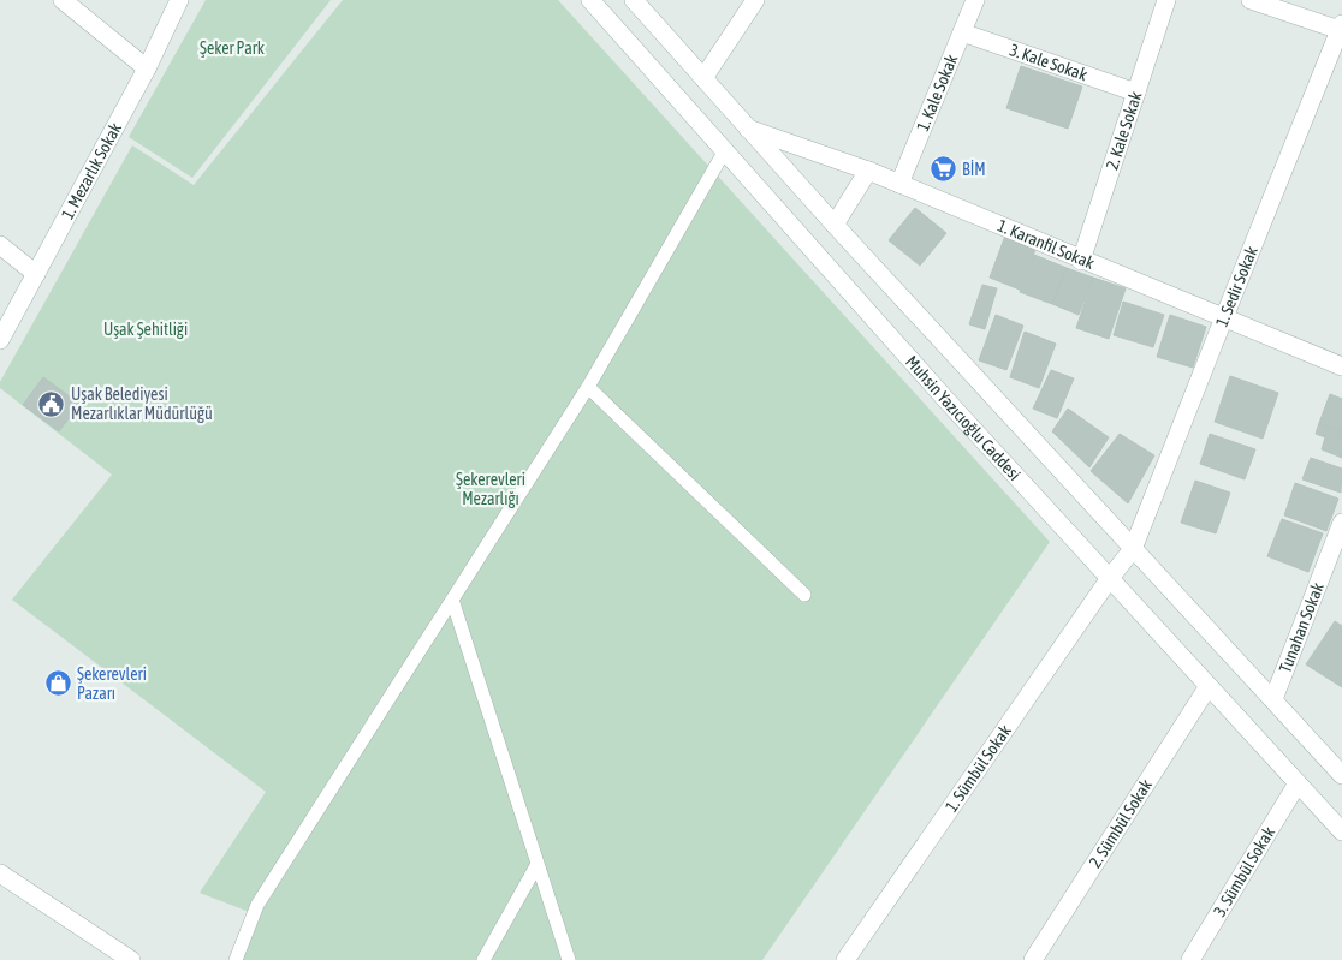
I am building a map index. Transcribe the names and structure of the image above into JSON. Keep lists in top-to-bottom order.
{
  "streets": {
    "street": [
      "3. Kale Sokak",
      "1. Kale Sokak",
      "2. Kale Sokak",
      "1. Mezarlık Sokak",
      "1. Karanfil Sokak",
      "1. Sedir Sokak",
      "Muhsin Yazıcıoğlu Caddesi",
      "Tunahan Sokak",
      "1. Sümbül Sokak",
      "2. Sümbül Sokak",
      "3. Sümbül Sokak"
    ]
  },
  "crossings": [
    ["3. Kale Sokak", "1. Kale Sokak"],
    ["3. Kale Sokak", "2. Kale Sokak"],
    ["1. Kale Sokak", "1. Karanfil Sokak"],
    ["2. Kale Sokak", "1. Karanfil Sokak"],
    ["1. Karanfil Sokak", "1. Sedir Sokak"],
    ["1. Sedir Sokak", "Muhsin Yazıcıoğlu Caddesi"],
    ["1. Sedir Sokak", "1. Sümbül Sokak"],
    ["Muhsin Yazıcıoğlu Caddesi", "1. Sümbül Sokak"],
    ["Muhsin Yazıcıoğlu Caddesi", "2. Sümbül Sokak"],
    ["Muhsin Yazıcıoğlu Caddesi", "3. Sümbül Sokak"]
  ],
  "parks": ["Şeker Park", "Uşak Şehitliği", "Şekerevleri Mezarlığı"],
  "places": {
    "supermarket": ["BİM"],
    "public building": ["Uşak Belediyesi Mezarlıklar Müdürlüğü"],
    "shop": ["Şekerevleri Pazarı"]
  }
}
